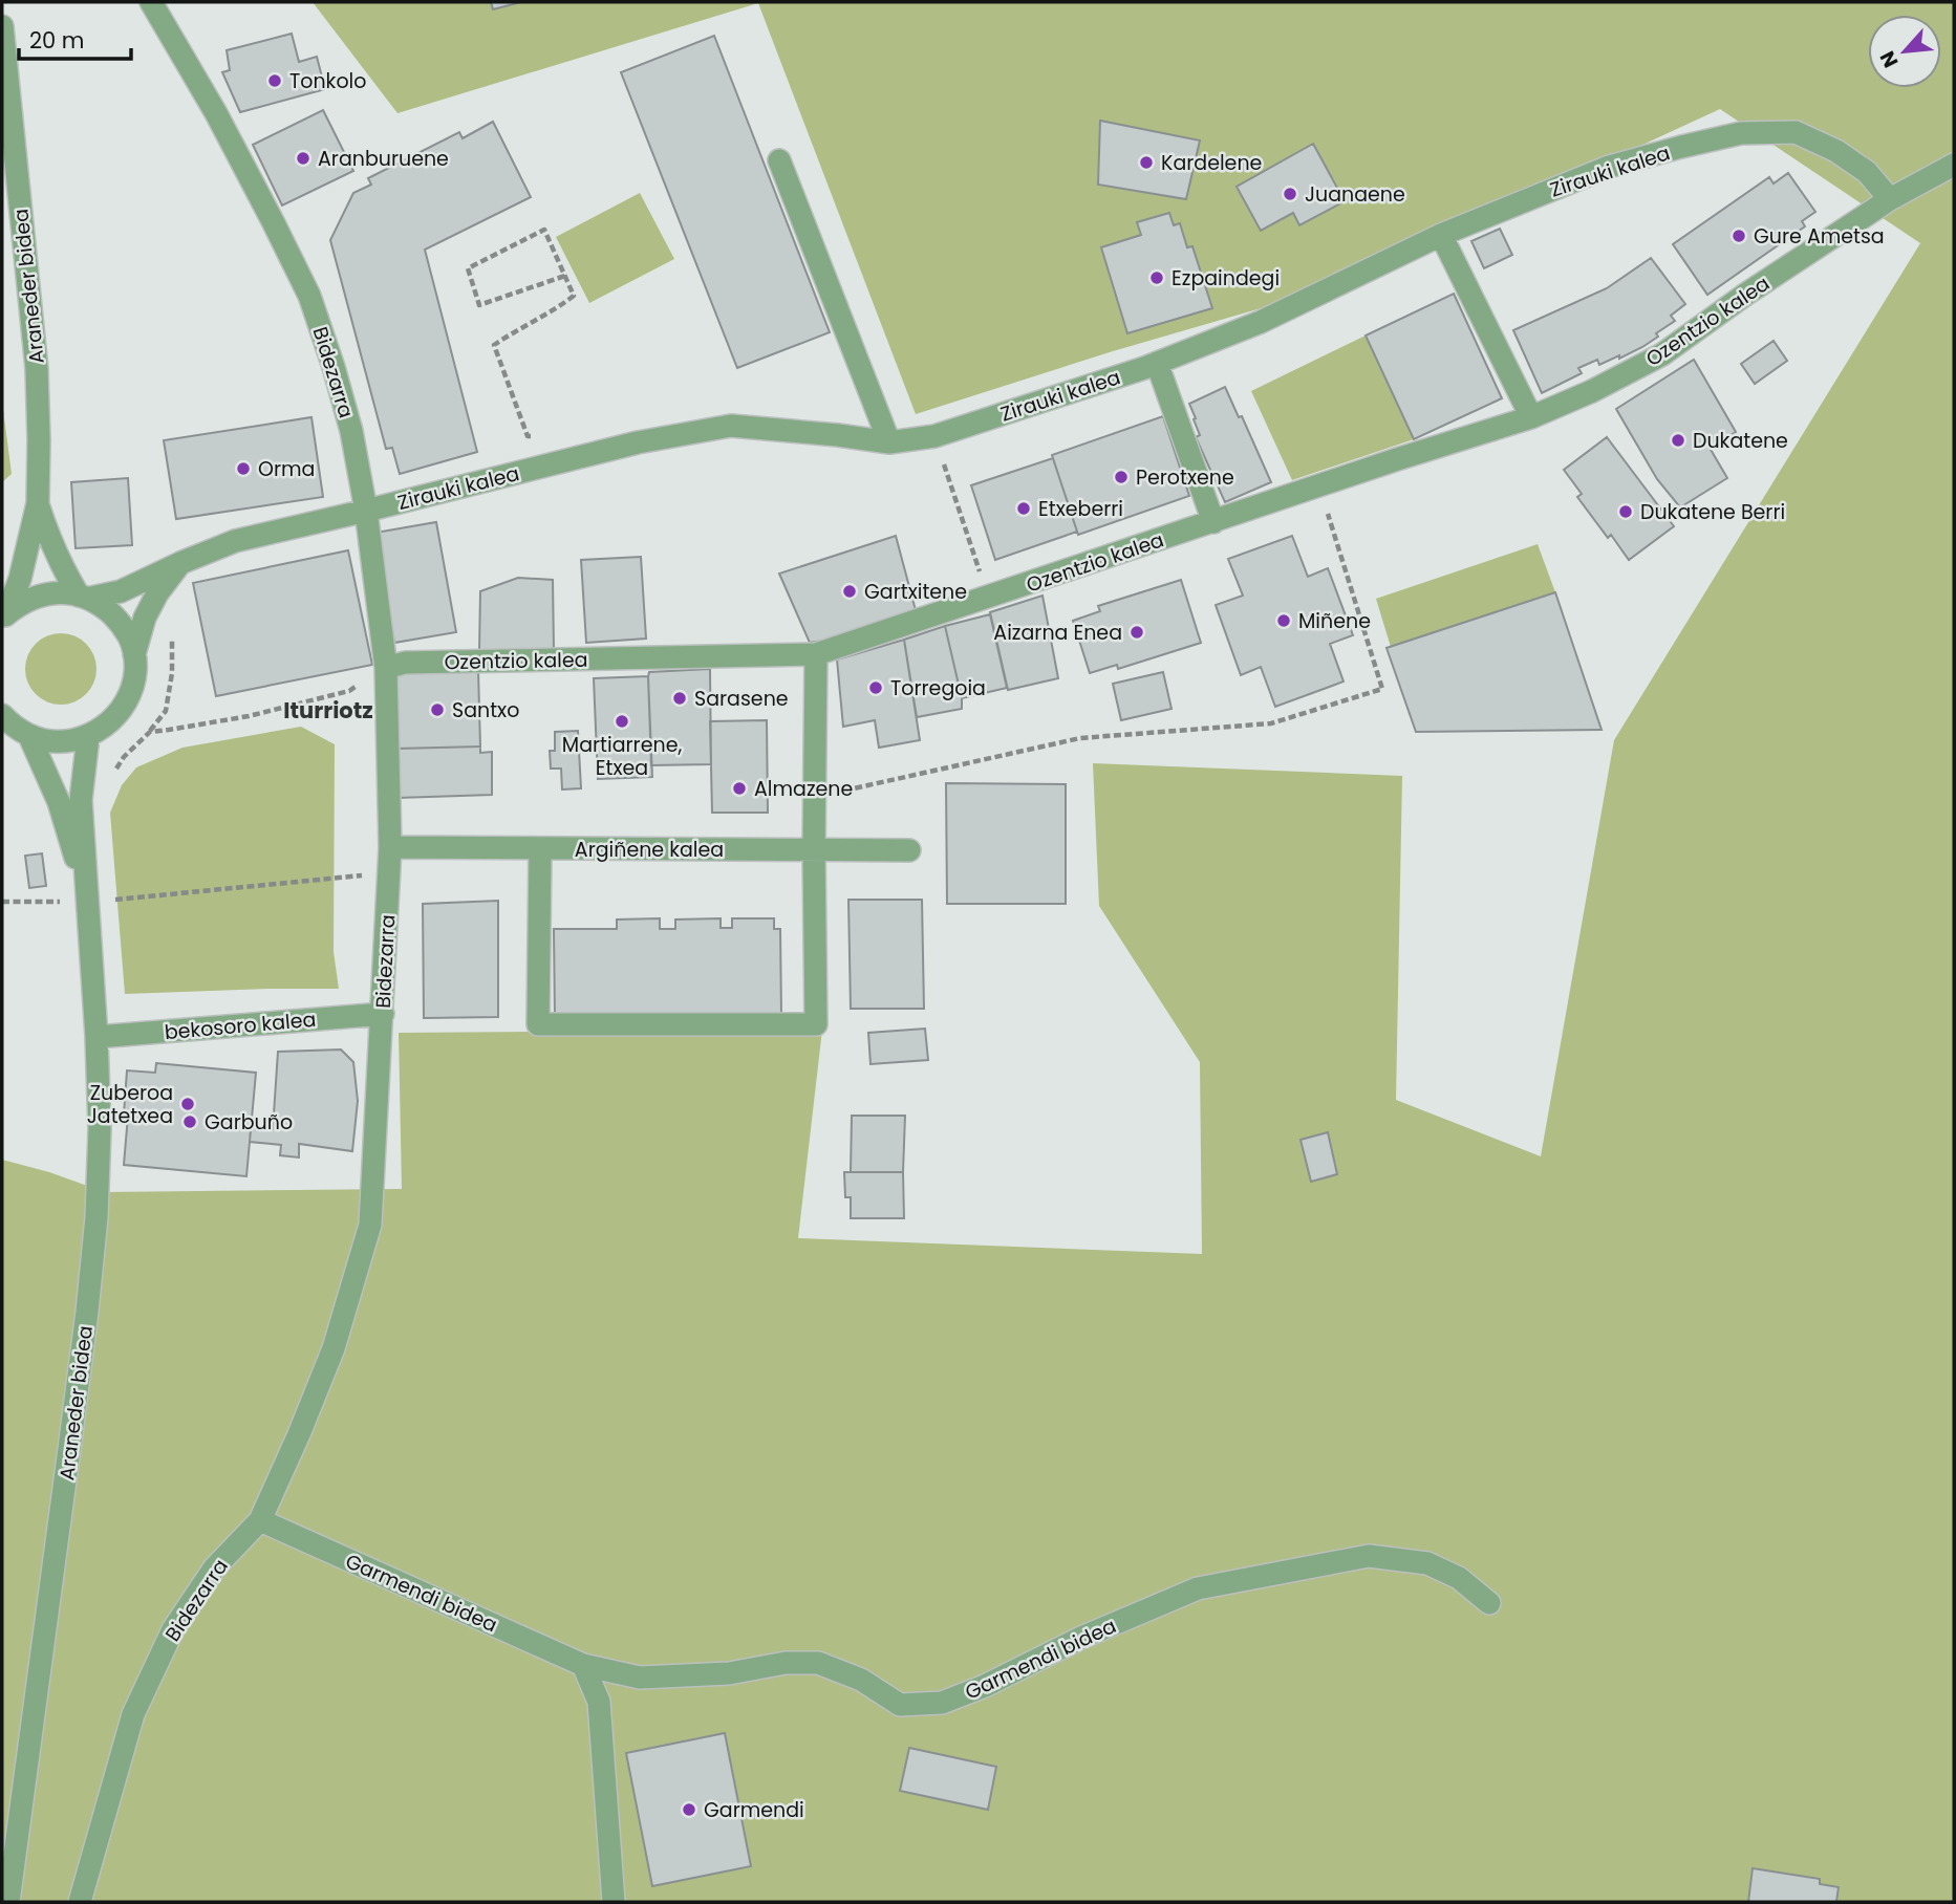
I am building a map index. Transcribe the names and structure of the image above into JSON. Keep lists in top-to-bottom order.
{
  "streets": {
    "street": [
      "Zirauki kalea",
      "Araneder bidea",
      "Ozentzio kalea",
      "Bidezarra",
      "Argiñene kalea",
      "bekosoro kalea",
      "Garmendi bidea"
    ]
  },
  "crossings": [
    ["Zirauki kalea", "Araneder bidea"],
    ["Zirauki kalea", "Ozentzio kalea"],
    ["Zirauki kalea", "Bidezarra"],
    ["Araneder bidea", "bekosoro kalea"],
    ["Ozentzio kalea", "Bidezarra"],
    ["Bidezarra", "Argiñene kalea"],
    ["Bidezarra", "bekosoro kalea"],
    ["Bidezarra", "Garmendi bidea"]
  ],
  "districts": ["Iturriotz"],
  "places": [
    "Tonkolo",
    "Aranburuene",
    "Kardelene",
    "Juanaene",
    "Gure Ametsa",
    "Ezpaindegi",
    "Dukatene",
    "Orma",
    "Perotxene",
    "Etxeberri",
    "Dukatene Berri",
    "Gartxitene",
    "Miñene",
    "Aizarna Enea",
    "Torregoia",
    "Sarasene",
    "Santxo",
    "Martiarrene, Etxea",
    "Almazene",
    "Zuberoa Jatetxea",
    "Garbuño",
    "Garmendi"
  ],
  "scale_bar": "20 m",
  "north": "bottom left"
}
